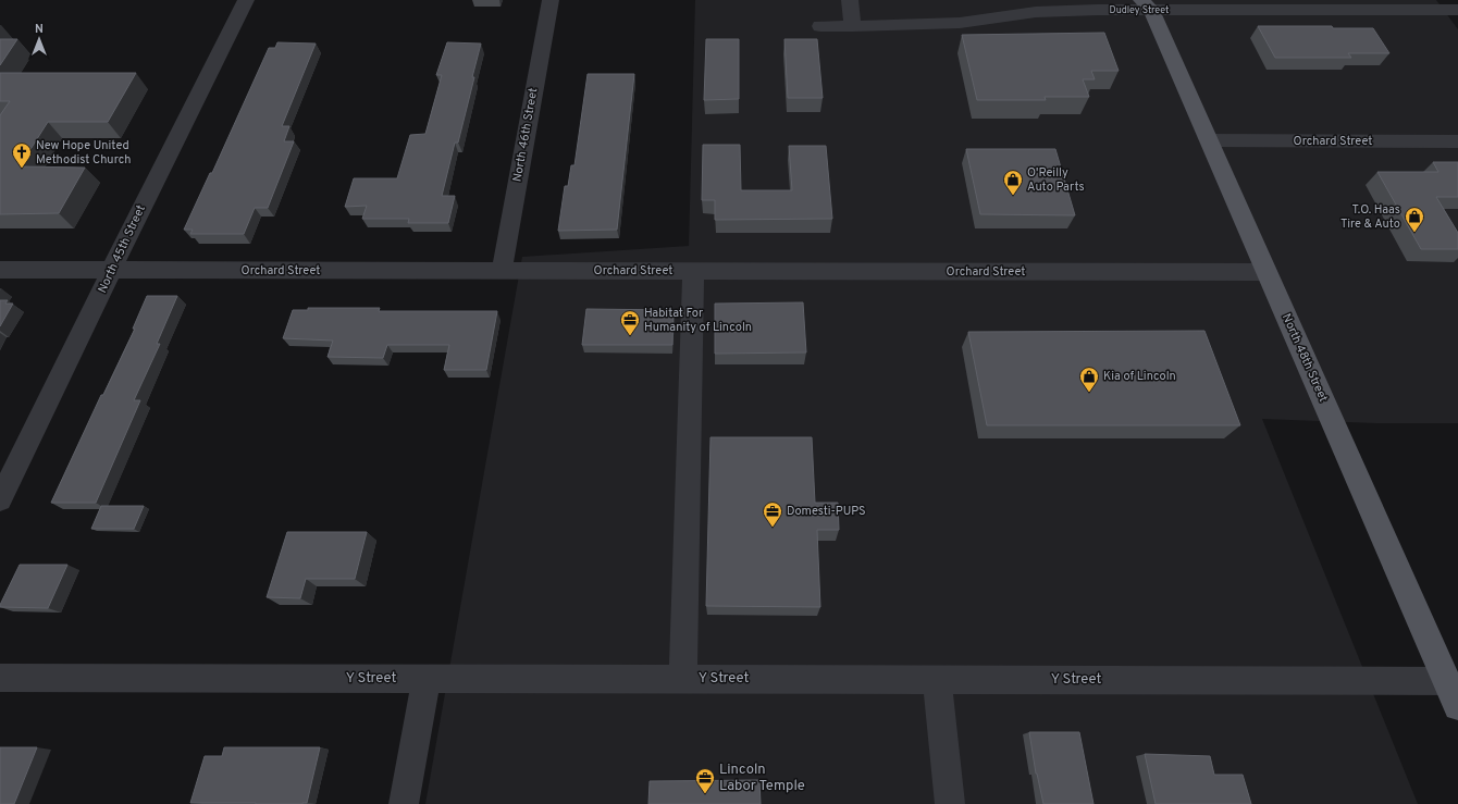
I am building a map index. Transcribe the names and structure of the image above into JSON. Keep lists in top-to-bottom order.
{
  "streets": {
    "main road": ["North 48th Street"],
    "street": [
      "Dudley Street",
      "North 46th Street",
      "Orchard Street",
      "North 45th Street",
      "Y Street"
    ]
  },
  "crossings": [
    ["Dudley Street", "North 48th Street"],
    ["North 46th Street", "Orchard Street"],
    ["Orchard Street", "North 45th Street"],
    ["Orchard Street", "North 48th Street"],
    ["North 48th Street", "Y Street"]
  ],
  "places": {
    "church": ["New Hope United Methodist Church"],
    "shop": ["O'Reilly Auto Parts", "T.O. Haas Tire & Auto", "Kia of Lincoln"],
    "office": ["Habitat For Humanity of Lincoln", "Domesti-PUPS", "Lincoln Labor Temple"]
  },
  "north": "top"
}
